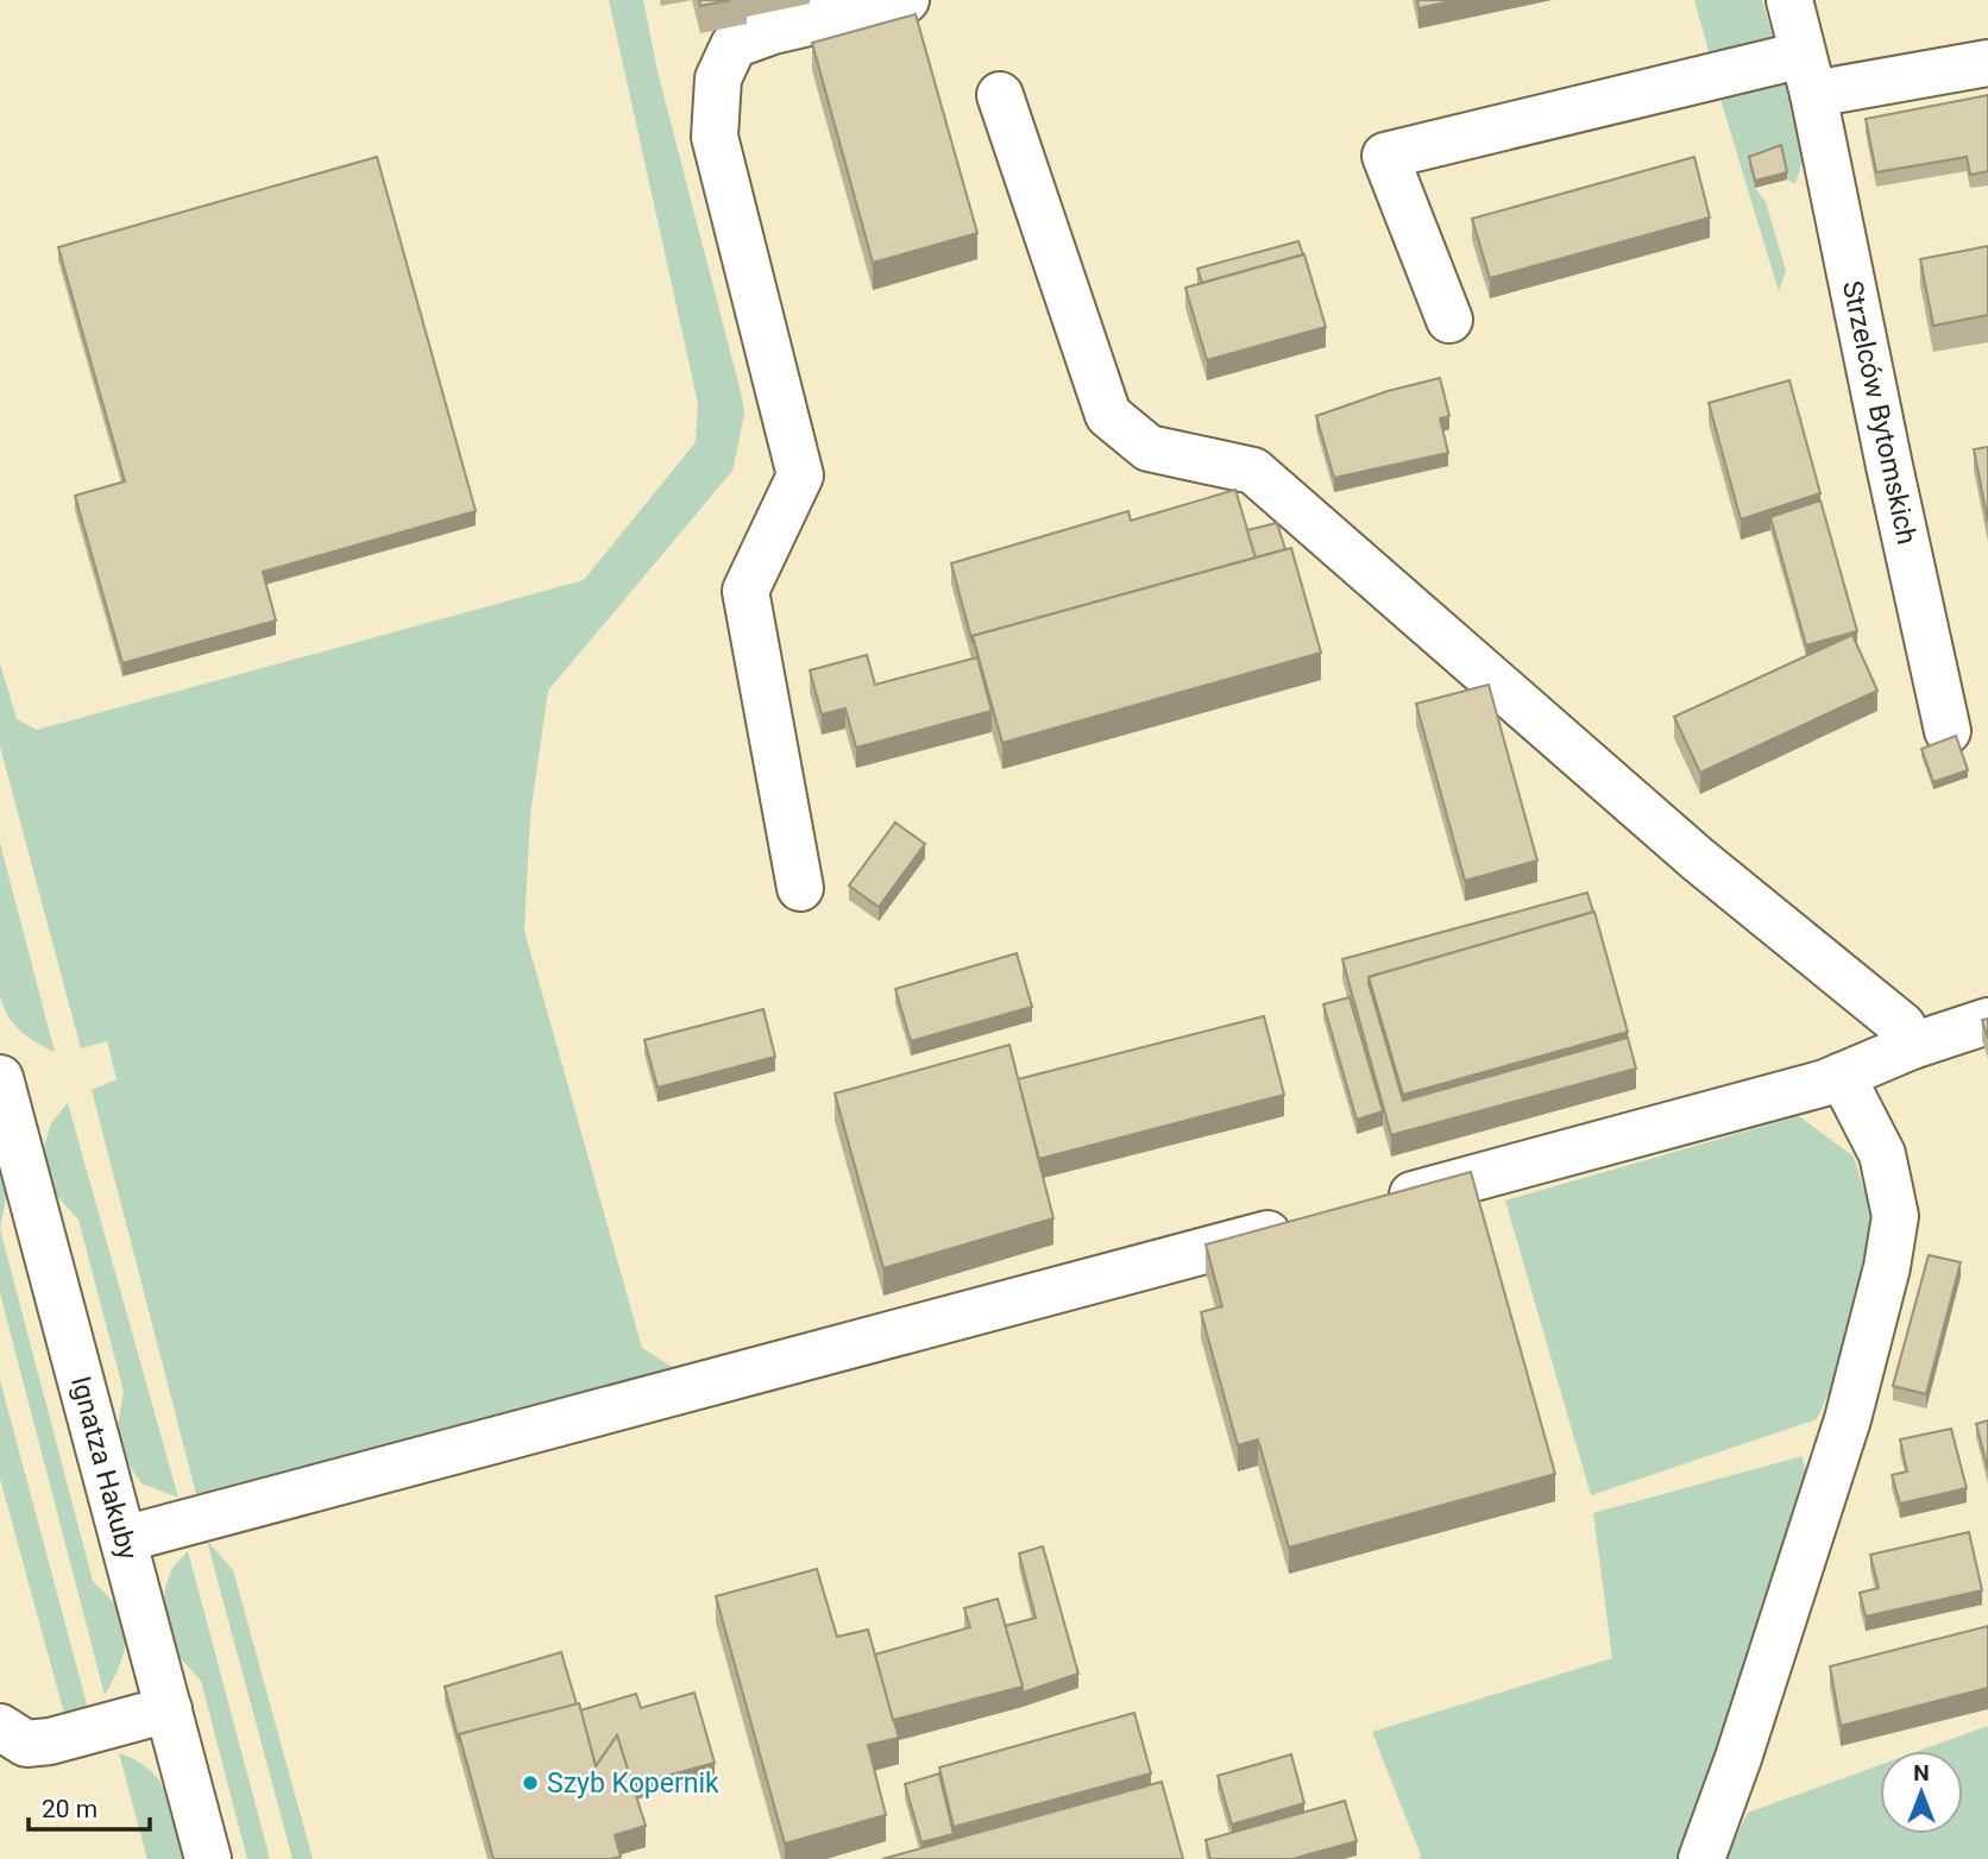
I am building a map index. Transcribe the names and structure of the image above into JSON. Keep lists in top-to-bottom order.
{
  "streets": {
    "street": ["Strzelców Bytomskich", "Ignatza Hakuby"]
  },
  "places": ["Szyb Kopernik"],
  "scale_bar": "20 m",
  "north": "top"
}
